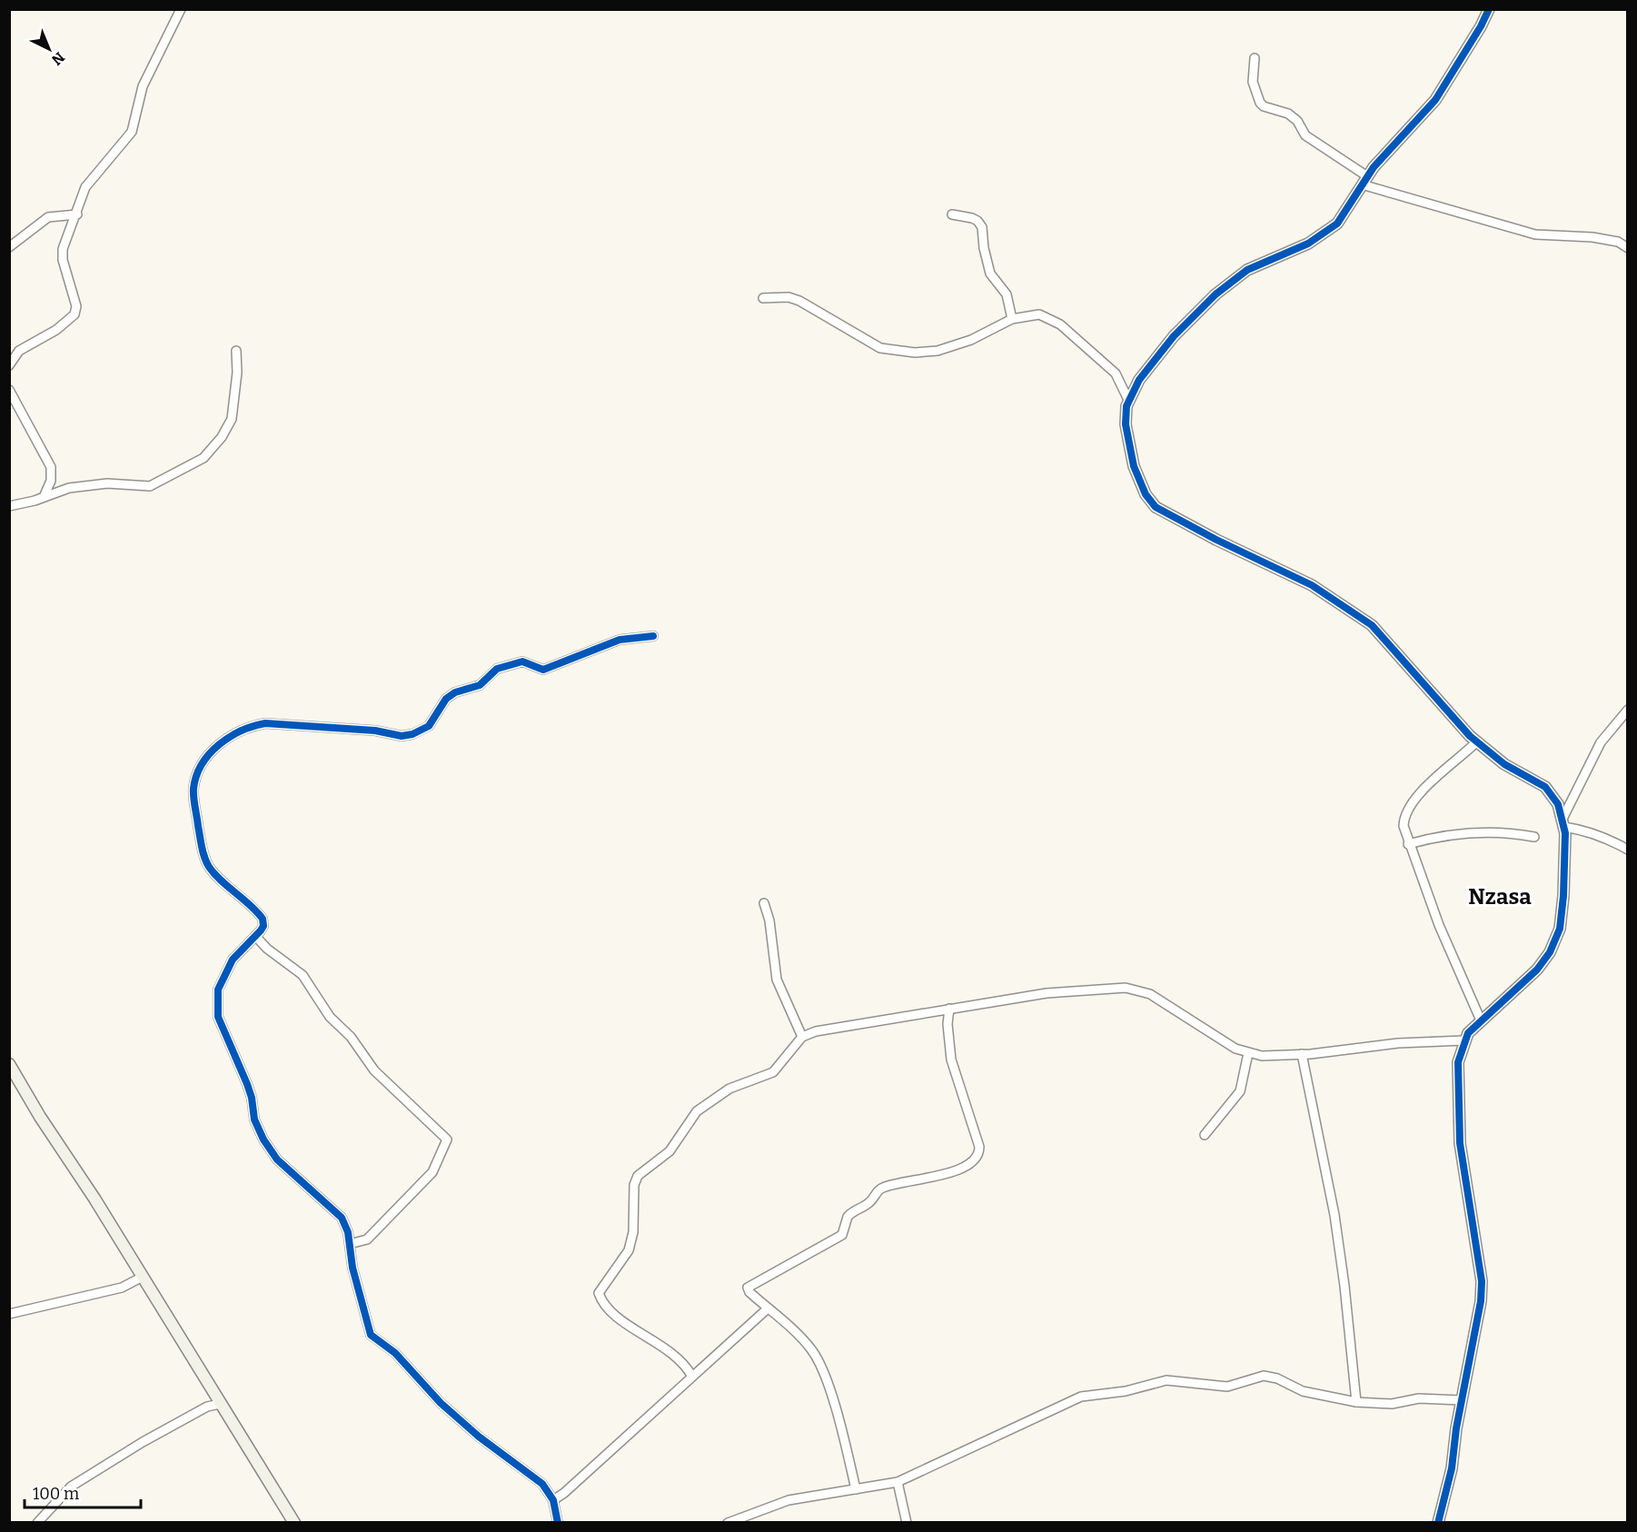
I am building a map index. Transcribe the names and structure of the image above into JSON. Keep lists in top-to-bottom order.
{
  "districts": ["Nzasa"],
  "scale_bar": "100 m",
  "north": "bottom right"
}
